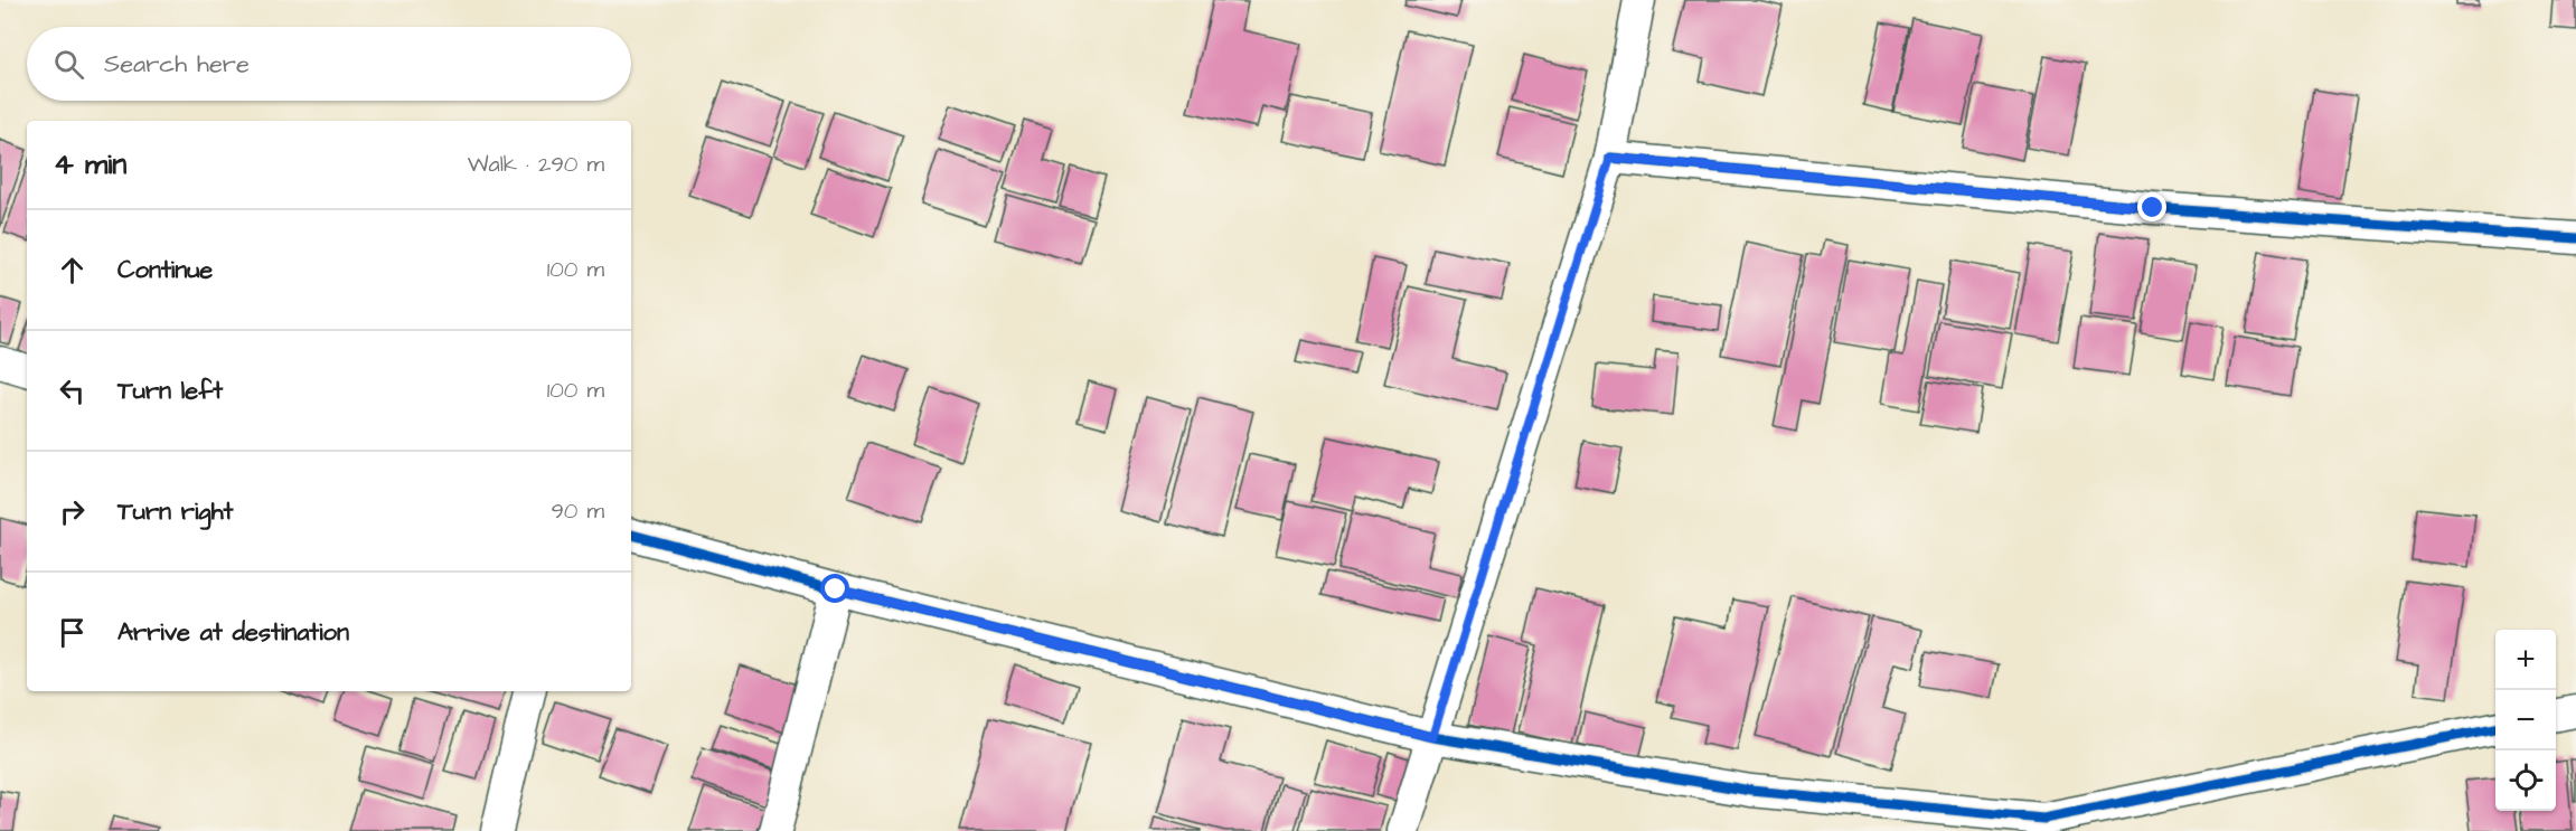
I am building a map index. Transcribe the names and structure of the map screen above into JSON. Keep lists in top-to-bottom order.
{
  "page": {
    "search": "Search here",
    "heading": ["4 min", "Walk · 290 m"],
    "list": [
      ["Continue", "100 m"],
      ["Turn left", "100 m"],
      ["Turn right", "90 m"],
      "Arrive at destination"
    ],
    "map_buttons": ["+", "−"]
  }
}
